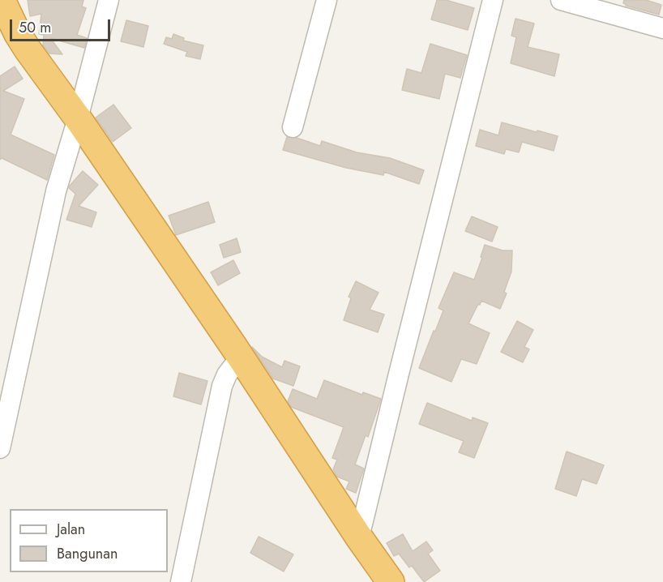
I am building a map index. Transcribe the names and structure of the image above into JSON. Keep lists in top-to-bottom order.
{
  "legend": ["Jalan", "Bangunan"],
  "scale_bar": "50 m"
}
